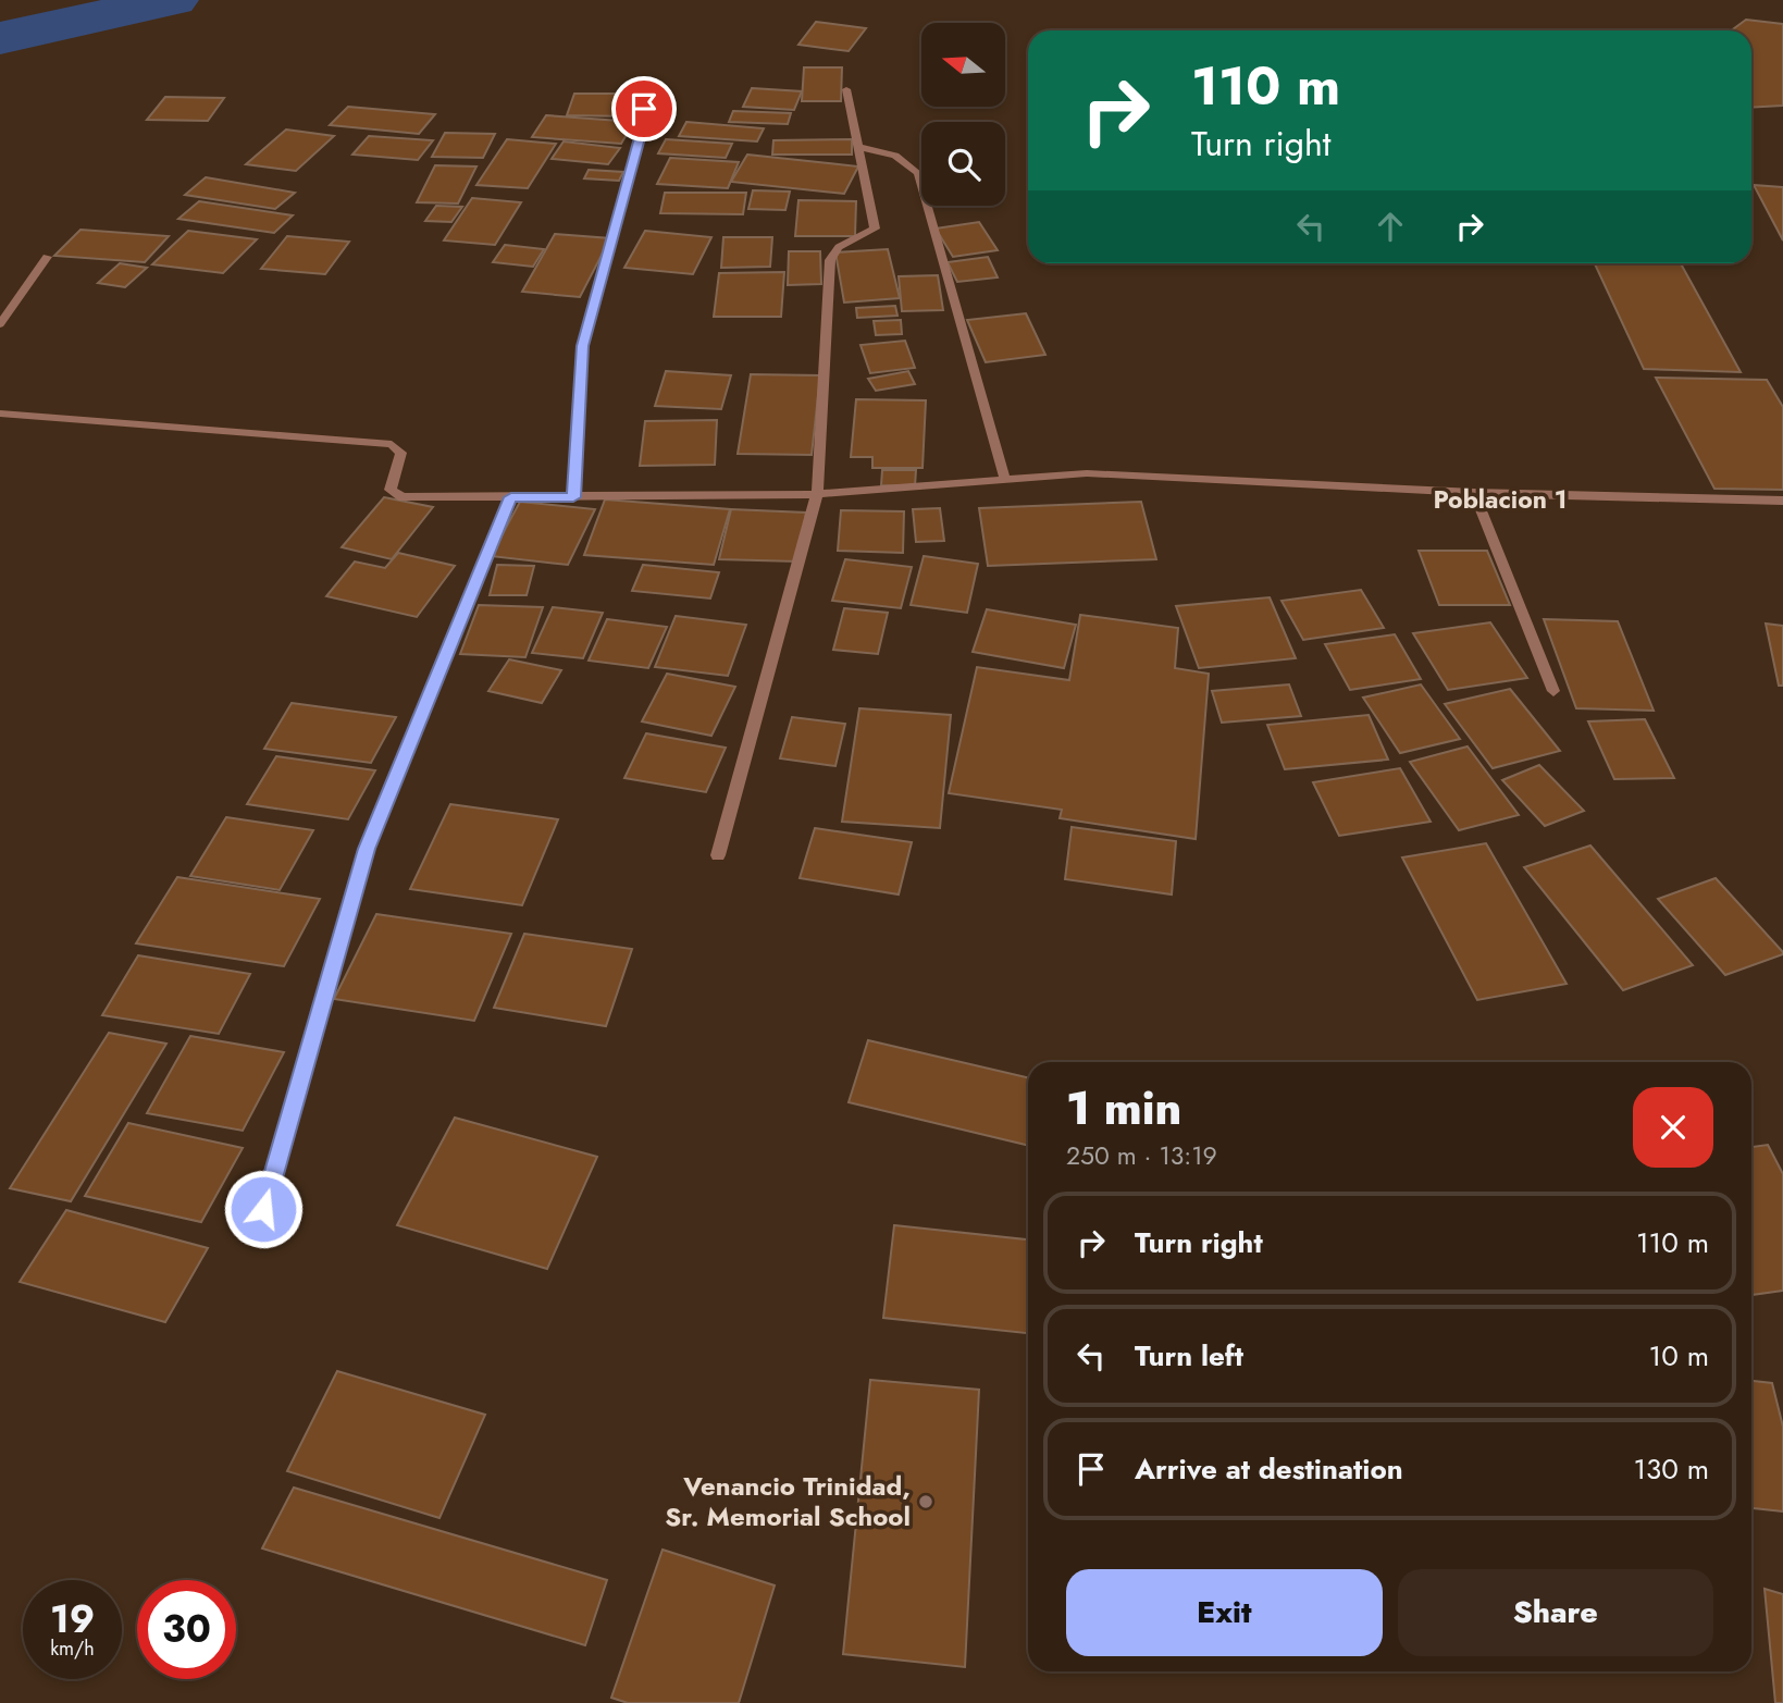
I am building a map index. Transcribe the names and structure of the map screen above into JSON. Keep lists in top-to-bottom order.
{
  "districts": ["Poblacion 1"],
  "places": ["Venancio Trinidad, Sr. Memorial School"],
  "north": "left",
  "page": {
    "turn": ["110 m", "Turn right"],
    "heading": ["1 min", "250 m · 13:19"],
    "list": [
      {
        "name": "Turn right",
        "value": "110 m"
      },
      {
        "name": "Turn left",
        "value": "10 m"
      },
      {
        "name": "Arrive at destination",
        "value": "130 m"
      }
    ],
    "buttons": ["Exit", "Share"],
    "speed": "19 km/h",
    "limit": "30"
  }
}
